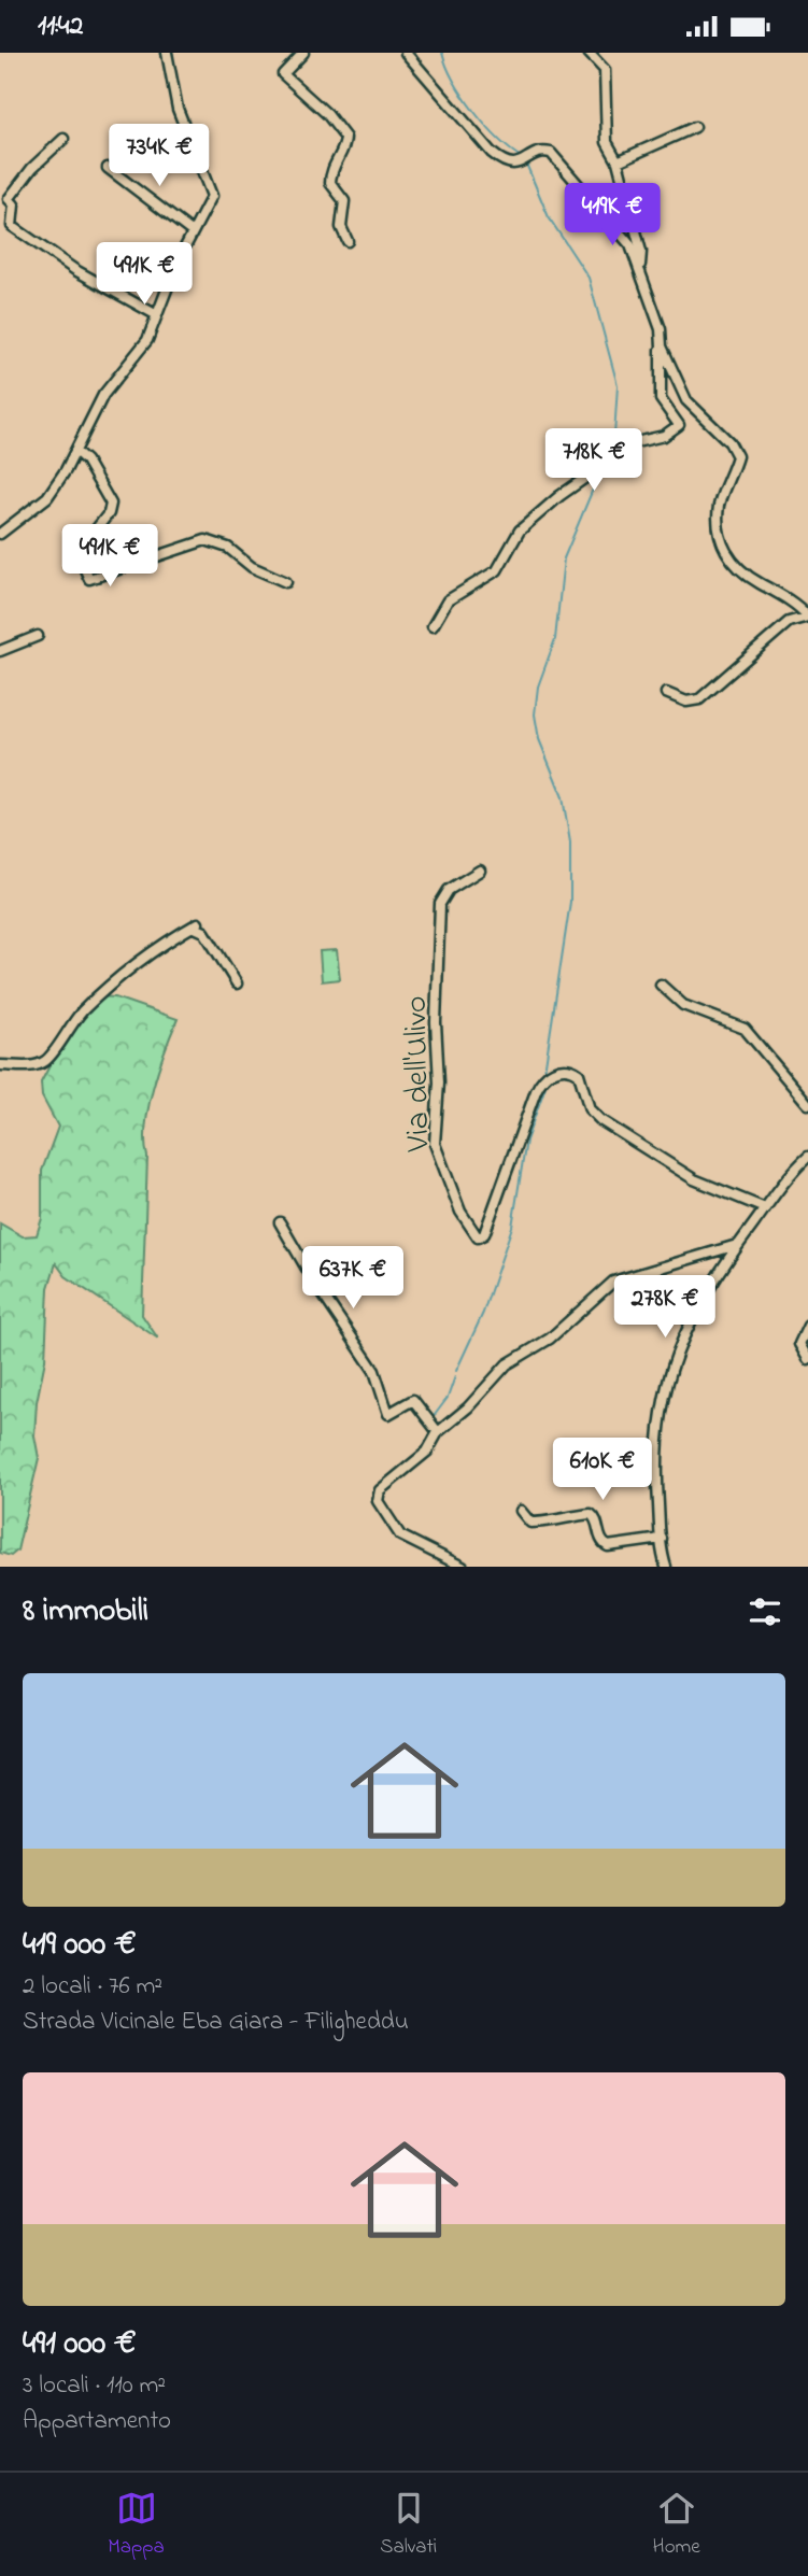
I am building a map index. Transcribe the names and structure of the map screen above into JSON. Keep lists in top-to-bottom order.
{
  "streets": {
    "street": ["Via dell'Ulivo"]
  },
  "page": {
    "status": "11:42",
    "price": [
      "734K €",
      "419K €",
      "491K €",
      "718K €",
      "491K €",
      "637K €",
      "278K €",
      "610K €"
    ],
    "heading": "8 immobili",
    "list": [
      {
        "name": "419 000 €",
        "note": "2 locali · 76 m² · Strada Vicinale Eba Giara - Filigheddu"
      },
      {
        "name": "491 000 €",
        "note": "3 locali · 110 m² · Appartamento"
      }
    ],
    "tabs": ["Mappa", "Salvati", "Home"]
  }
}
